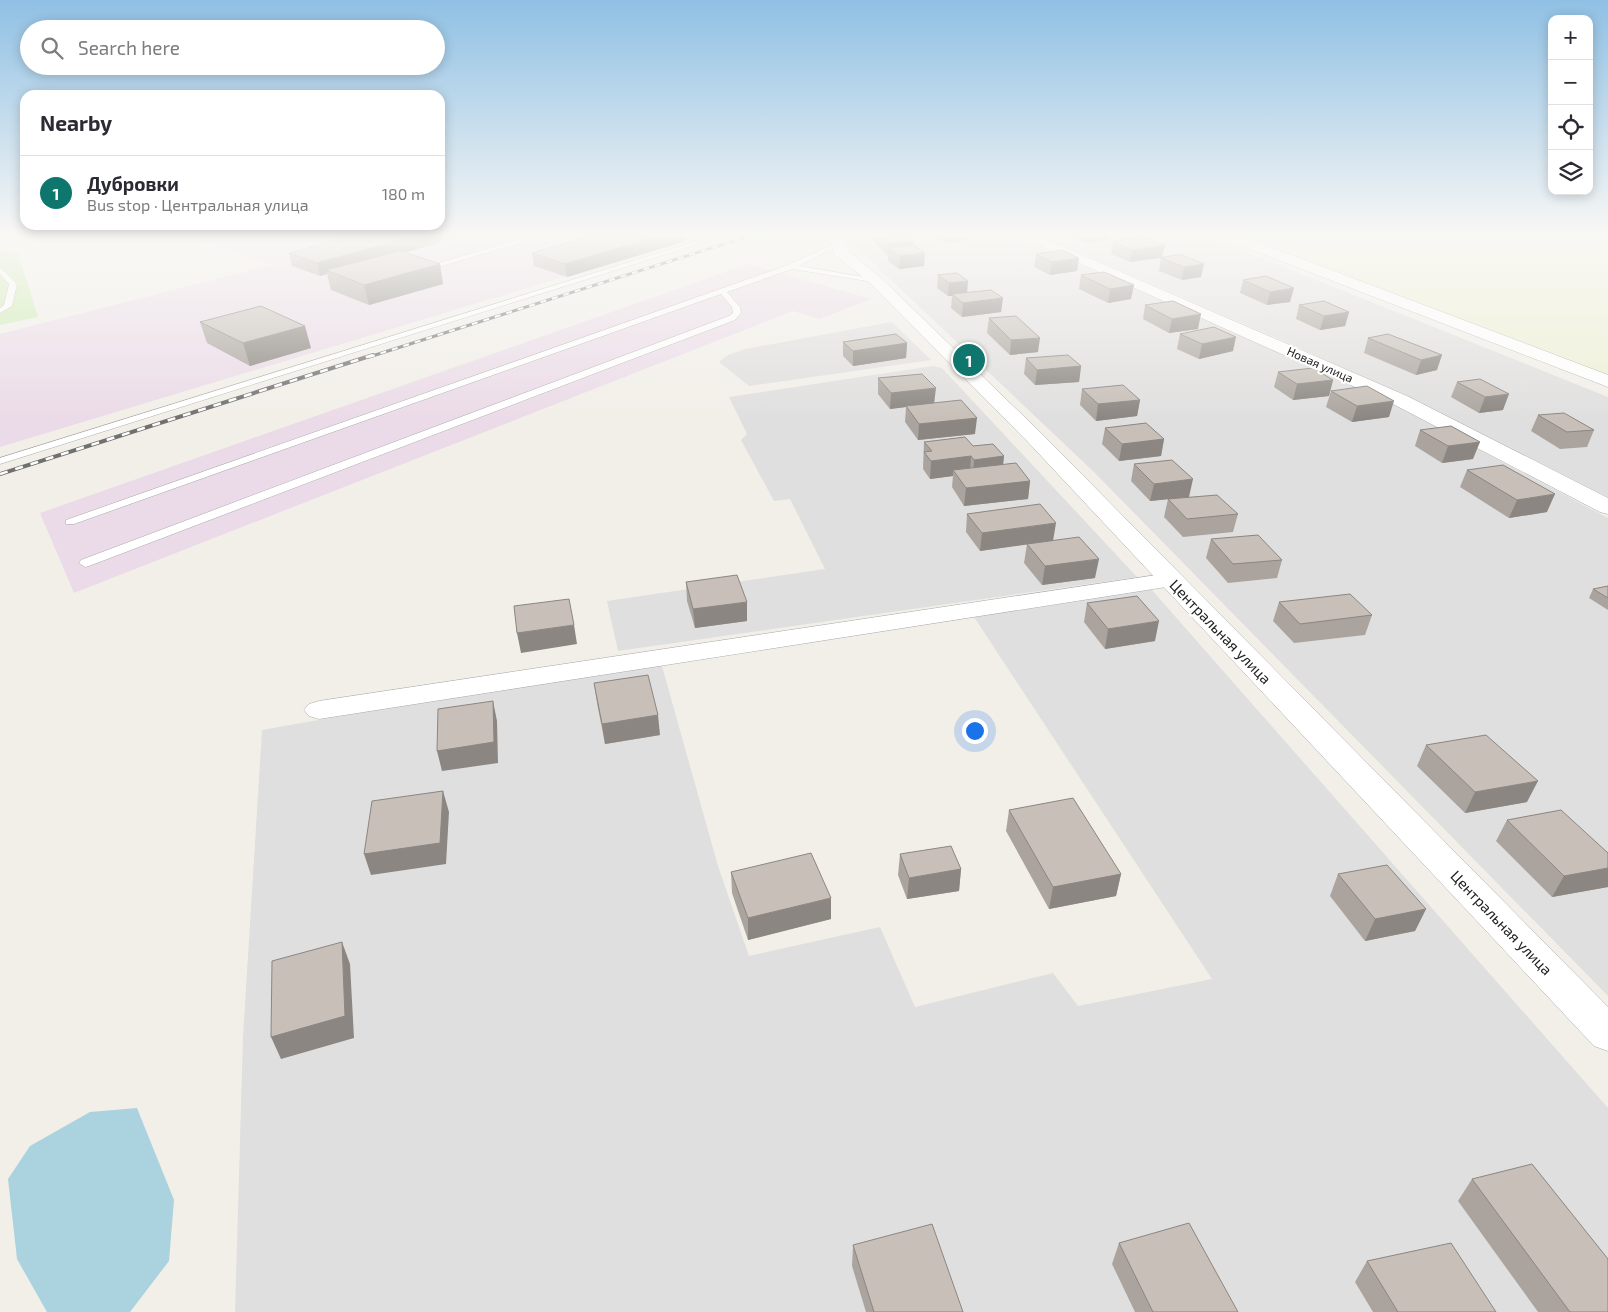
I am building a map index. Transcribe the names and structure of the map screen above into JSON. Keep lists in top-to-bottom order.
{
  "streets": {
    "street": ["Новая улица", "Центральная улица"]
  },
  "page": {
    "map_buttons": ["+", "−"],
    "search": "Search here",
    "heading": "Nearby",
    "list": [
      {
        "mark": "1",
        "name": "Дубровки",
        "note": "Bus stop · Центральная улица",
        "value": "180 m"
      }
    ],
    "pins": "1"
  }
}
